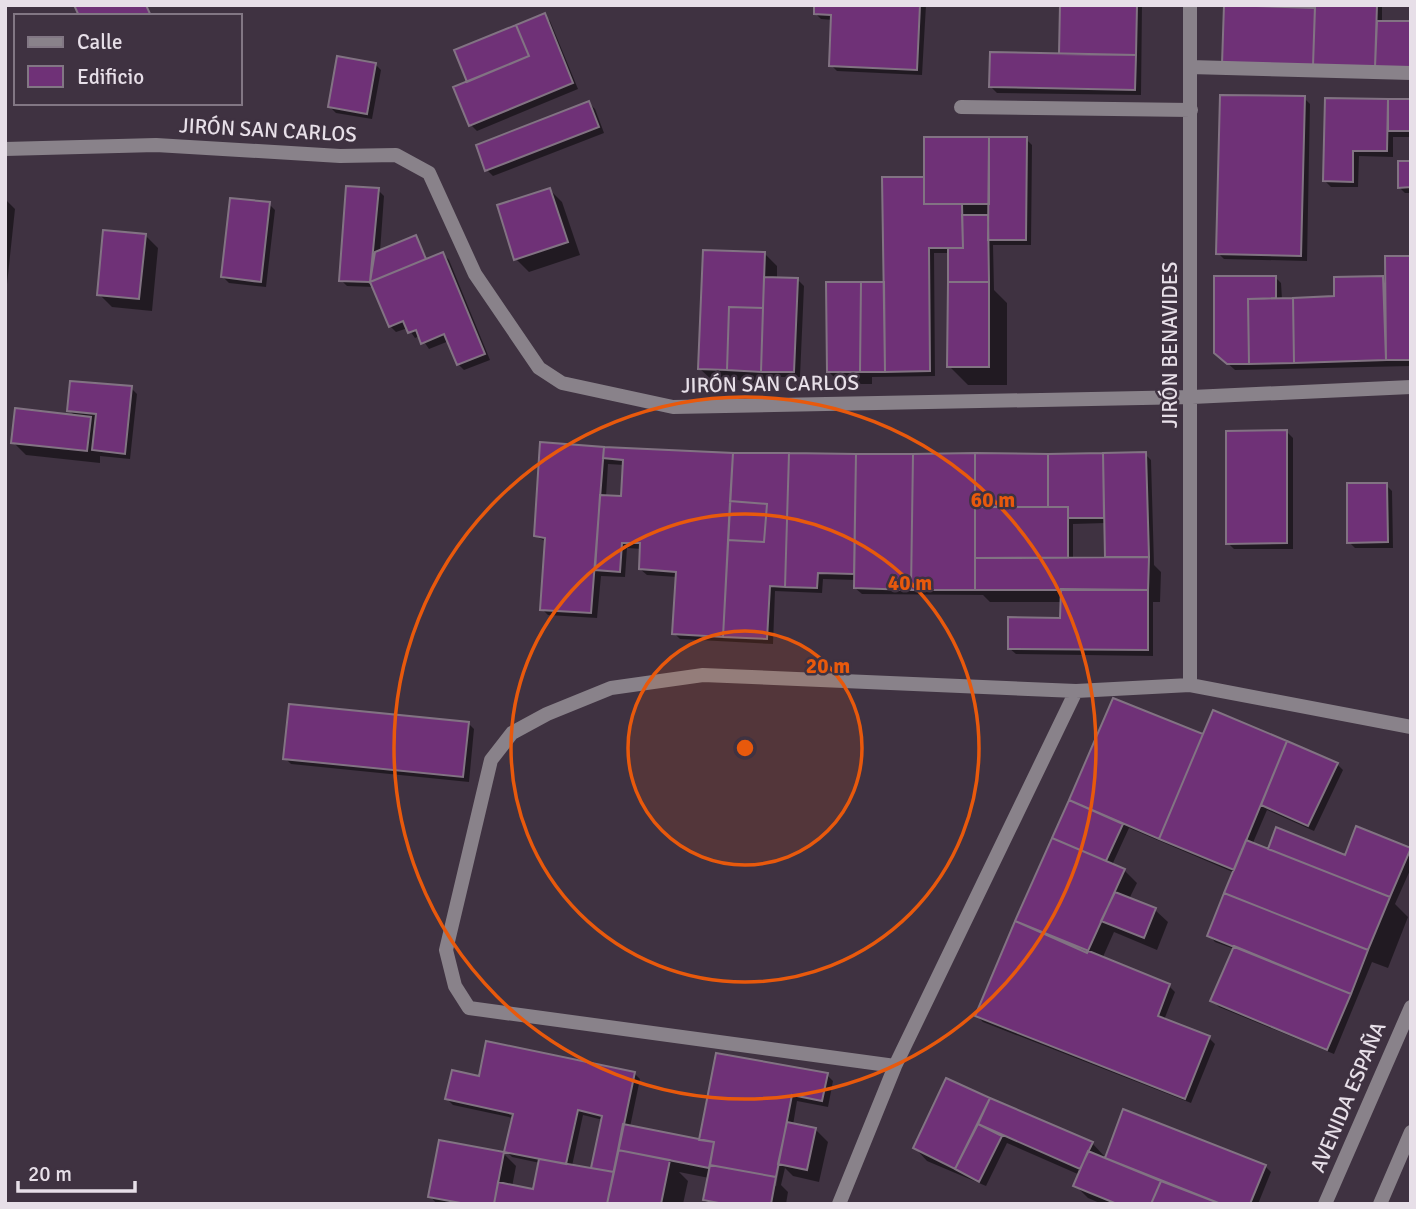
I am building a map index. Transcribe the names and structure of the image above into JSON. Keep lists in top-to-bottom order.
{
  "streets": {
    "street": ["JIRÓN SAN CARLOS", "JIRÓN BENAVIDES", "AVENIDA ESPAÑA"]
  },
  "crossings": [
    ["JIRÓN SAN CARLOS", "JIRÓN BENAVIDES"]
  ],
  "legend": ["Calle", "Edificio"],
  "scale_bar": "20 m",
  "rings": ["60 m", "40 m", "20 m"]
}
